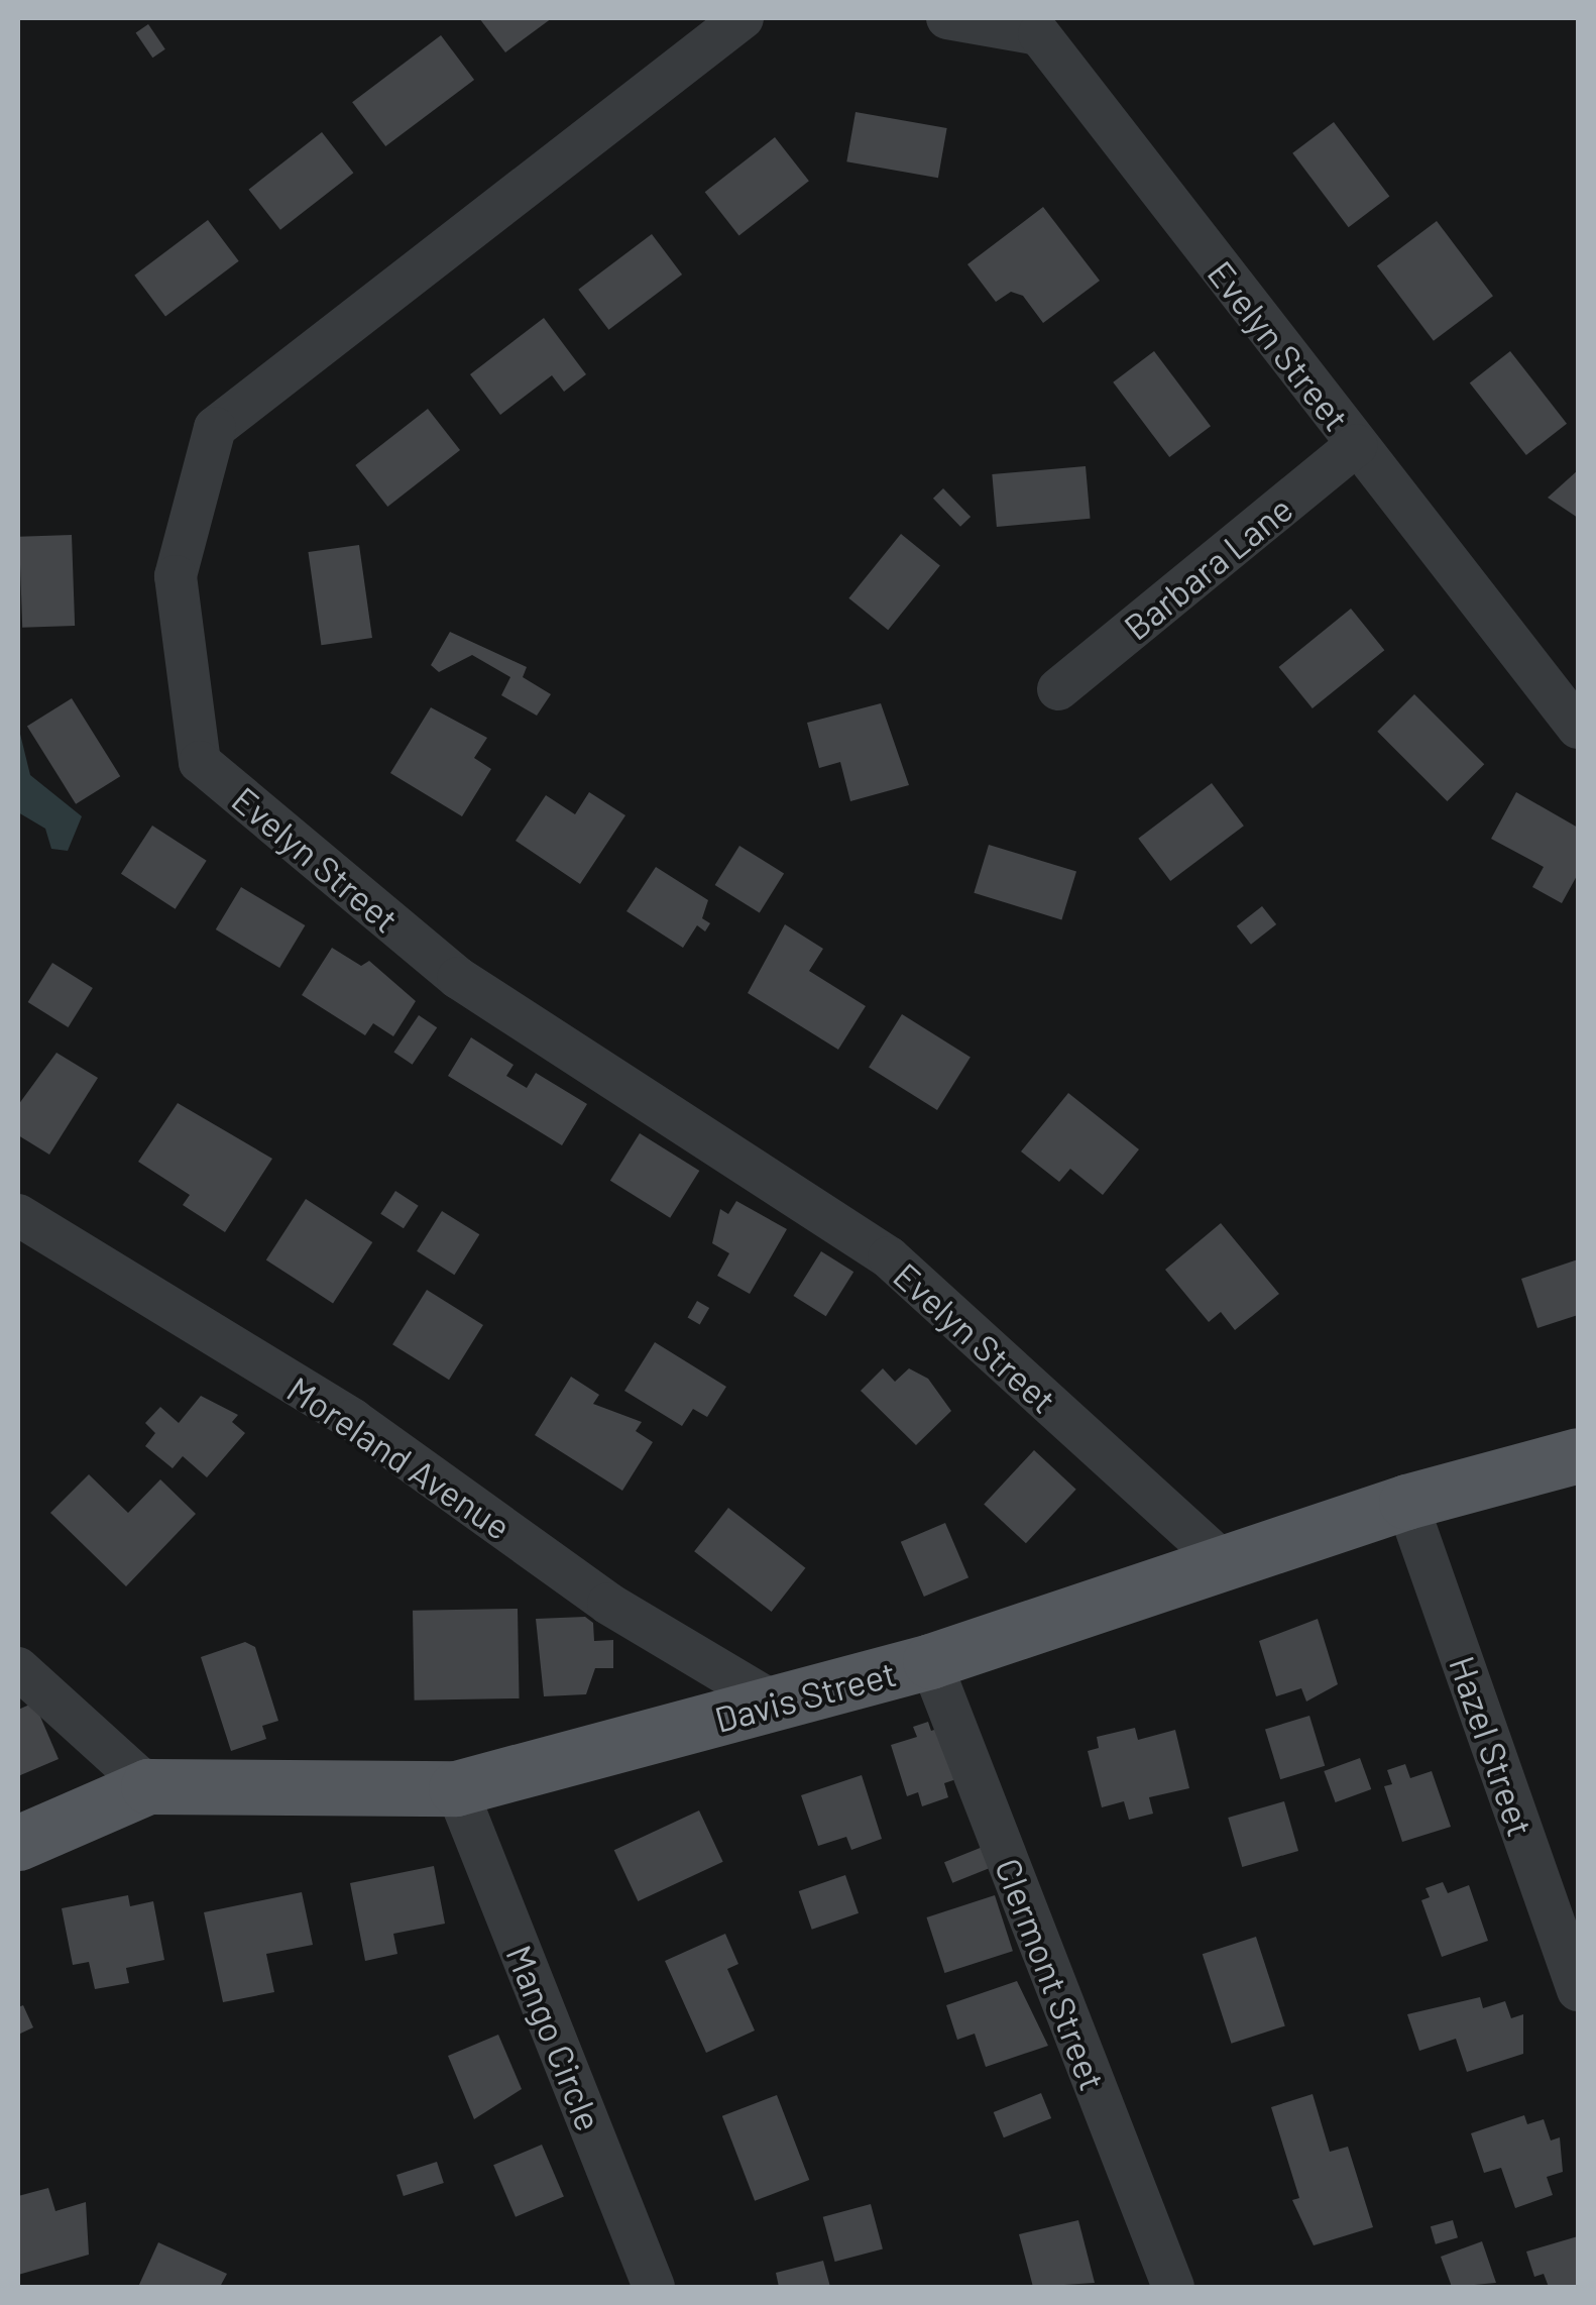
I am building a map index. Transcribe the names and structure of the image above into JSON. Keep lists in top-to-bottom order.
{
  "streets": {
    "main road": ["Davis Street"],
    "street": [
      "Evelyn Street",
      "Barbara Lane",
      "Moreland Avenue",
      "Hazel Street",
      "Clermont Street",
      "Mango Circle"
    ]
  },
  "crossings": [
    ["Evelyn Street", "Barbara Lane"],
    ["Evelyn Street", "Davis Street"],
    ["Moreland Avenue", "Davis Street"],
    ["Davis Street", "Hazel Street"],
    ["Davis Street", "Clermont Street"],
    ["Davis Street", "Mango Circle"]
  ]
}
